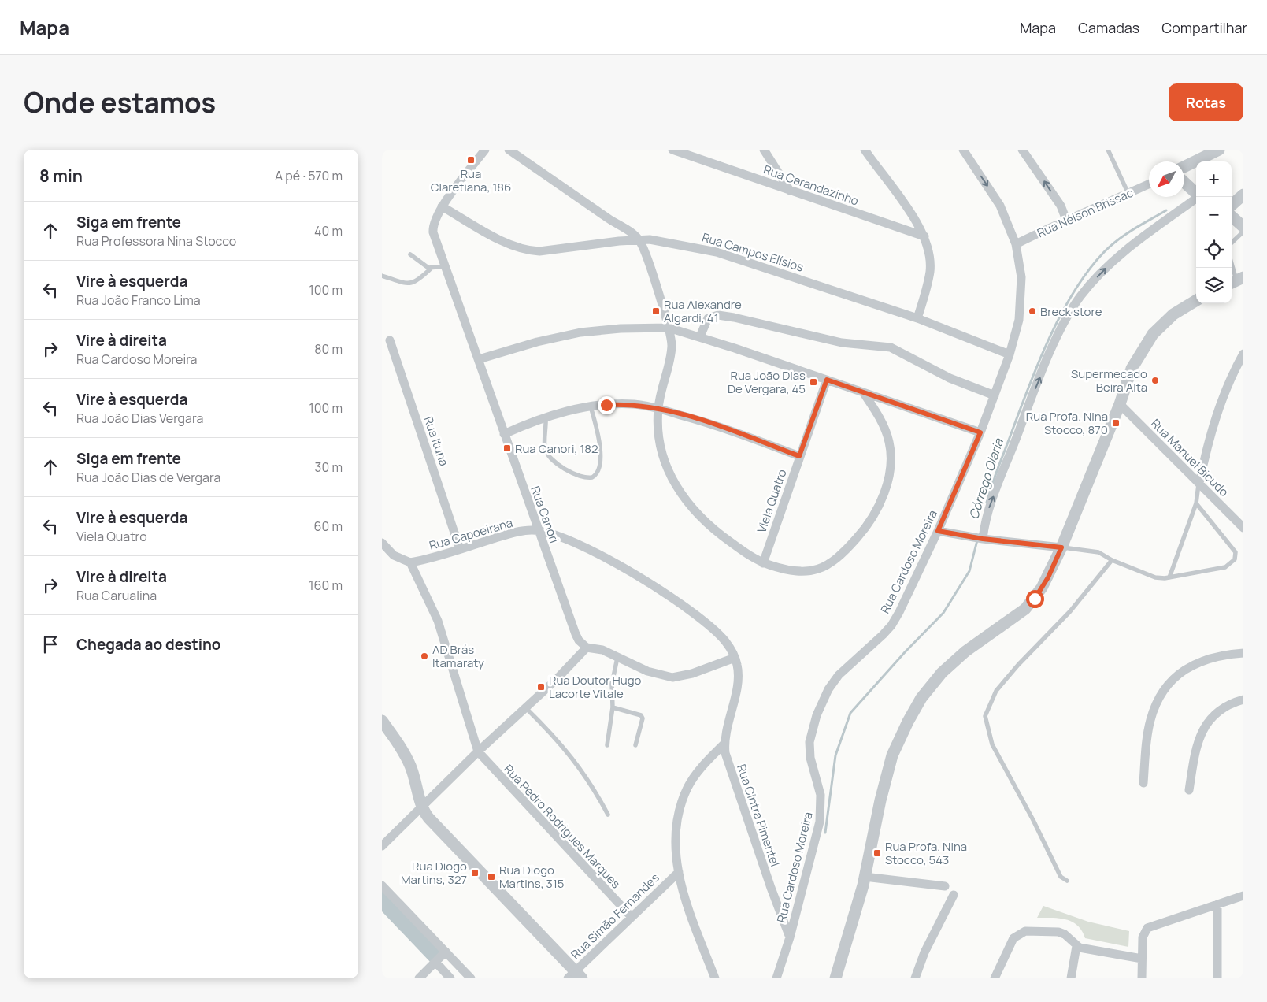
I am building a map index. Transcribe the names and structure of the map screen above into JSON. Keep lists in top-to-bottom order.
{
  "streets": {
    "street": [
      "Rua Carandazinho",
      "Rua Nélson Brissac",
      "Rua Campos Elísios",
      "Rua Ituna",
      "Rua Manuel Bicudo",
      "Viela Quatro",
      "Rua Canori",
      "Rua Capoeirana",
      "Rua Cardoso Moreira",
      "Rua Cintra Pimentel",
      "Rua Pedro Rodrigues Marques",
      "Rua Simão Fernandes"
    ]
  },
  "crossings": [
    ["Rua Nélson Brissac", "Rua Cardoso Moreira"],
    ["Rua Campos Elísios", "Rua Canori"],
    ["Rua Campos Elísios", "Rua Cardoso Moreira"],
    ["Rua Ituna", "Rua Capoeirana"],
    ["Rua Canori", "Rua Capoeirana"],
    ["Rua Canori", "Rua Cintra Pimentel"],
    ["Rua Capoeirana", "Rua Cintra Pimentel"],
    ["Rua Cardoso Moreira", "Rua Cintra Pimentel"],
    ["Rua Pedro Rodrigues Marques", "Rua Simão Fernandes"]
  ],
  "water": ["Córrego Olaria"],
  "places": {
    "transit": [
      "Rua Claretiana, 186",
      "Rua Alexandre Algardi, 41",
      "Rua João Dias De Vergara, 45",
      "Rua Profa. Nina Stocco, 870",
      "Rua Canori, 182",
      "Rua Doutor Hugo Lacorte Vitale",
      "Rua Profa. Nina Stocco, 543",
      "Rua Diogo Martins, 327",
      "Rua Diogo Martins, 315"
    ],
    "other": ["Breck store", "Supermecado Beira Alta", "AD Brás Itamaraty"]
  },
  "north": "bottom left",
  "page": {
    "header": "Mapa",
    "nav": ["Mapa", "Camadas", "Compartilhar"],
    "title": "Onde estamos",
    "buttons": "Rotas",
    "heading": ["8 min", "A pé · 570 m"],
    "map_buttons": ["+", "−"],
    "list": [
      ["Siga em frente", "Rua Professora Nina Stocco", "40 m"],
      ["Vire à esquerda", "Rua João Franco Lima", "100 m"],
      ["Vire à direita", "Rua Cardoso Moreira", "80 m"],
      ["Vire à esquerda", "Rua João Dias Vergara", "100 m"],
      ["Siga em frente", "Rua João Dias de Vergara", "30 m"],
      ["Vire à esquerda", "Viela Quatro", "60 m"],
      ["Vire à direita", "Rua Carualina", "160 m"],
      "Chegada ao destino"
    ]
  }
}
